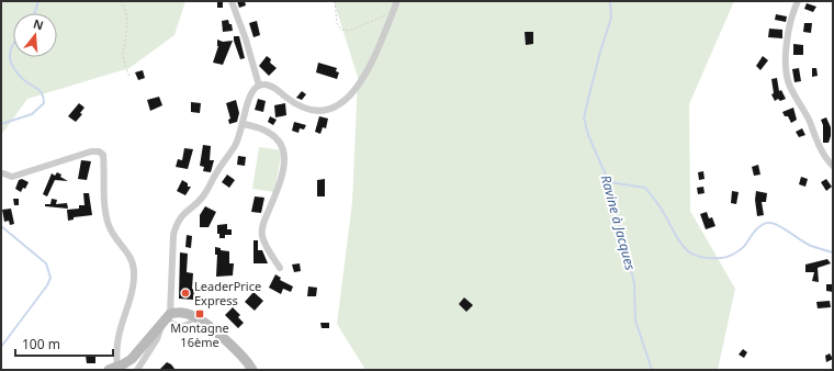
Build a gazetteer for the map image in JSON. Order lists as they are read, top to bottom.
{
  "water": ["Ravine à Jacques"],
  "places": {
    "other": ["LeaderPrice Express"],
    "transit": ["Montagne 16ème"]
  },
  "scale_bar": "100 m",
  "north": "top"
}
